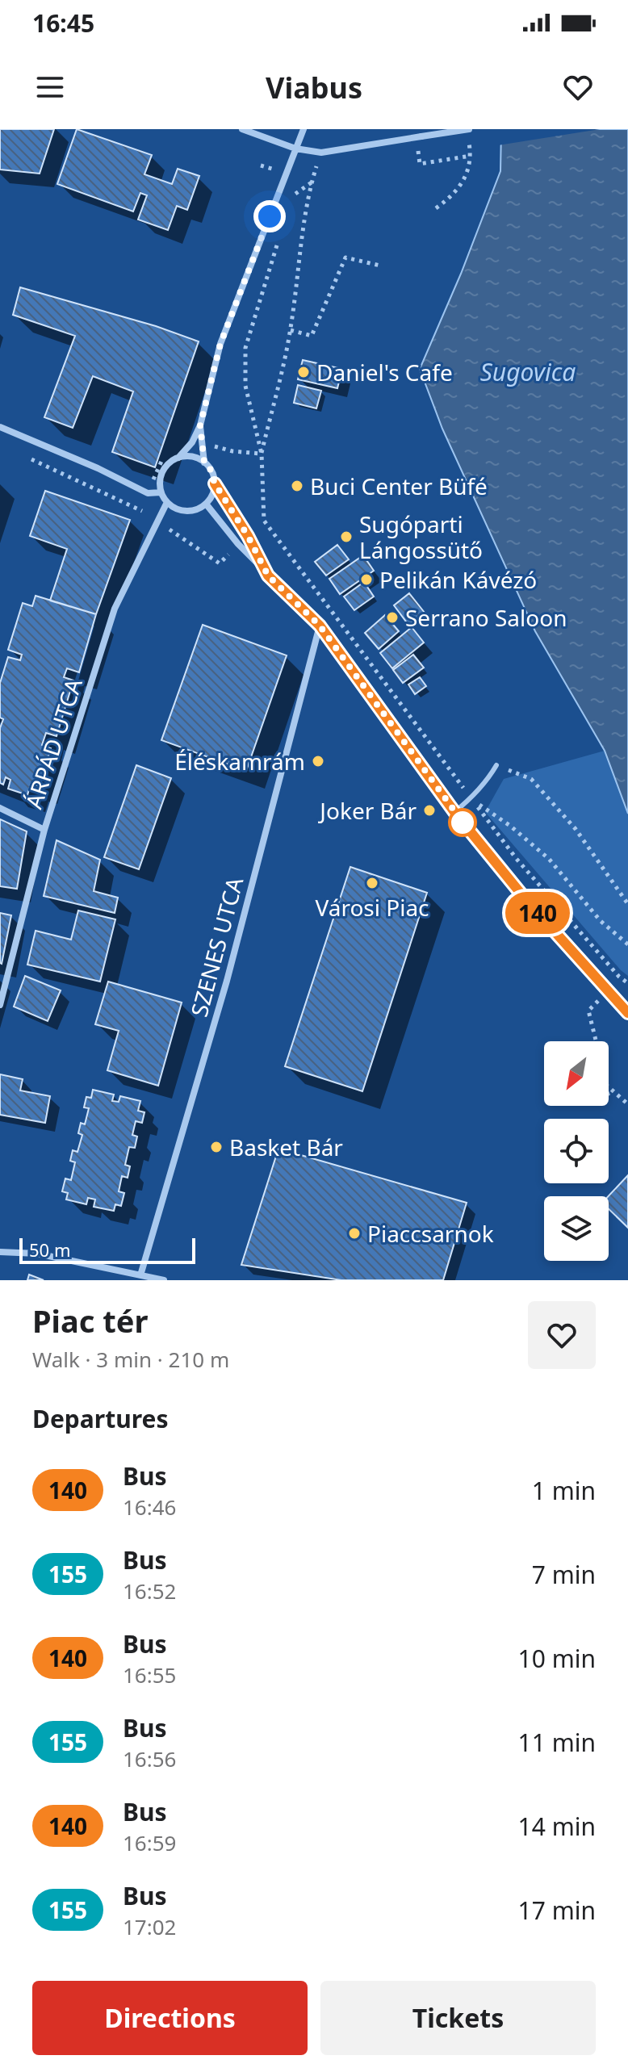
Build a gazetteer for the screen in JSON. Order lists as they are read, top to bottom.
{
  "streets": {
    "street": ["ÁRPÁD UTCA", "SZENES UTCA"]
  },
  "water": ["Sugovica"],
  "places": [
    "Daniel's Cafe",
    "Buci Center Büfé",
    "Sugóparti Lángossütő",
    "Pelikán Kávézó",
    "Serrano Saloon",
    "Éléskamrám",
    "Joker Bár",
    "Városi Piac",
    "Basket Bár",
    "Piaccsarnok"
  ],
  "lines": ["bus line 140"],
  "scale_bar": "50 m",
  "north": "bottom left",
  "page": {
    "status": "16:45",
    "header": "Viabus",
    "on_map": "140",
    "scale": "50 m",
    "heading": [
      ["Piac tér", "Walk · 3 min · 210 m"],
      "Departures"
    ],
    "list": [
      {
        "mark": "140",
        "name": "Bus",
        "note": "16:46",
        "value": "1 min"
      },
      {
        "mark": "155",
        "name": "Bus",
        "note": "16:52",
        "value": "7 min"
      },
      {
        "mark": "140",
        "name": "Bus",
        "note": "16:55",
        "value": "10 min"
      },
      {
        "mark": "155",
        "name": "Bus",
        "note": "16:56",
        "value": "11 min"
      },
      {
        "mark": "140",
        "name": "Bus",
        "note": "16:59",
        "value": "14 min"
      },
      {
        "mark": "155",
        "name": "Bus",
        "note": "17:02",
        "value": "17 min"
      }
    ],
    "buttons": ["Directions", "Tickets"]
  }
}
